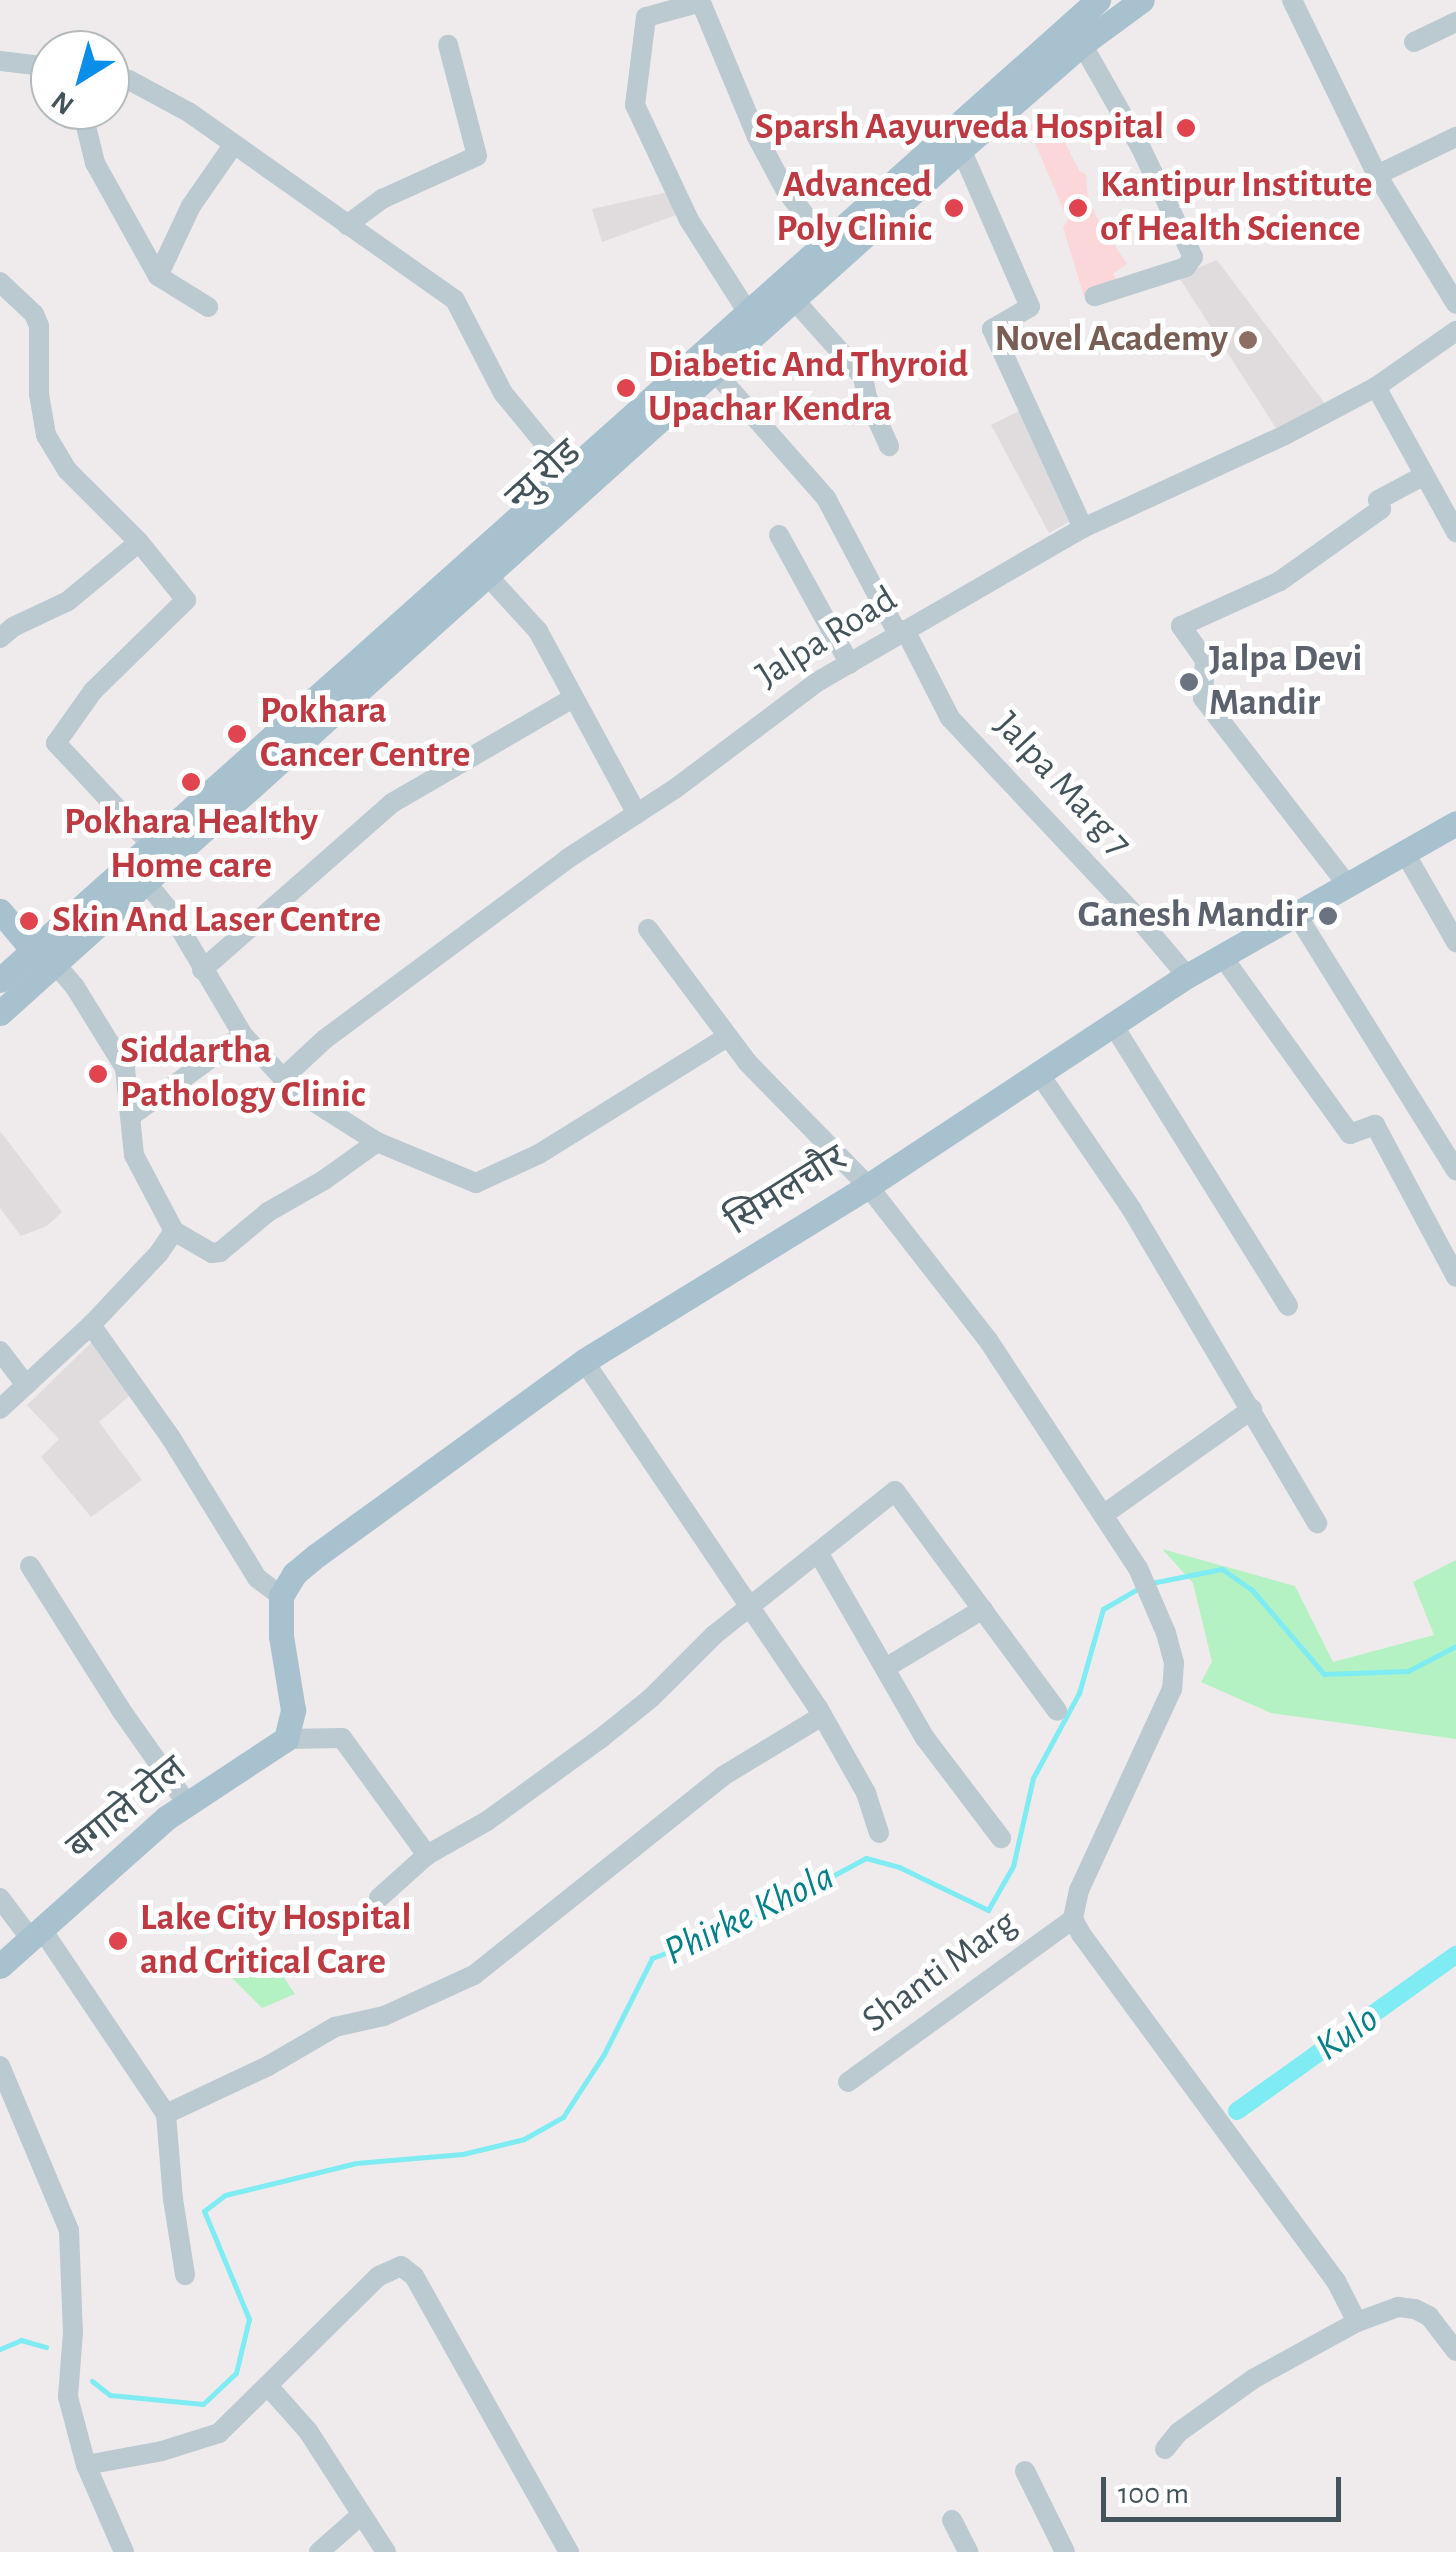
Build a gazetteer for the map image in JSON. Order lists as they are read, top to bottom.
{
  "streets": {
    "main road": ["न्यु रोड", "सिमलचौर", "बगाले टोल"],
    "street": ["Jalpa Road", "Jalpa Marg 7", "Shanti Marg"]
  },
  "crossings": [
    ["न्यु रोड", "Jalpa Marg 7"],
    ["Jalpa Road", "Jalpa Marg 7"],
    ["Jalpa Marg 7", "सिमलचौर"]
  ],
  "water": ["Phirke Khola", "Kulo"],
  "places": [
    "Sparsh Aayurveda Hospital",
    "Advanced Poly Clinic",
    "Kantipur Institute of Health Science",
    "Novel Academy",
    "Diabetic And Thyroid Upachar Kendra",
    "Jalpa Devi Mandir",
    "Pokhara Cancer Centre",
    "Pokhara Healthy Home care",
    "Ganesh Mandir",
    "Skin And Laser Centre",
    "Siddartha Pathology Clinic",
    "Lake City Hospital and Critical Care"
  ],
  "scale_bar": "100 m",
  "north": "bottom left"
}
